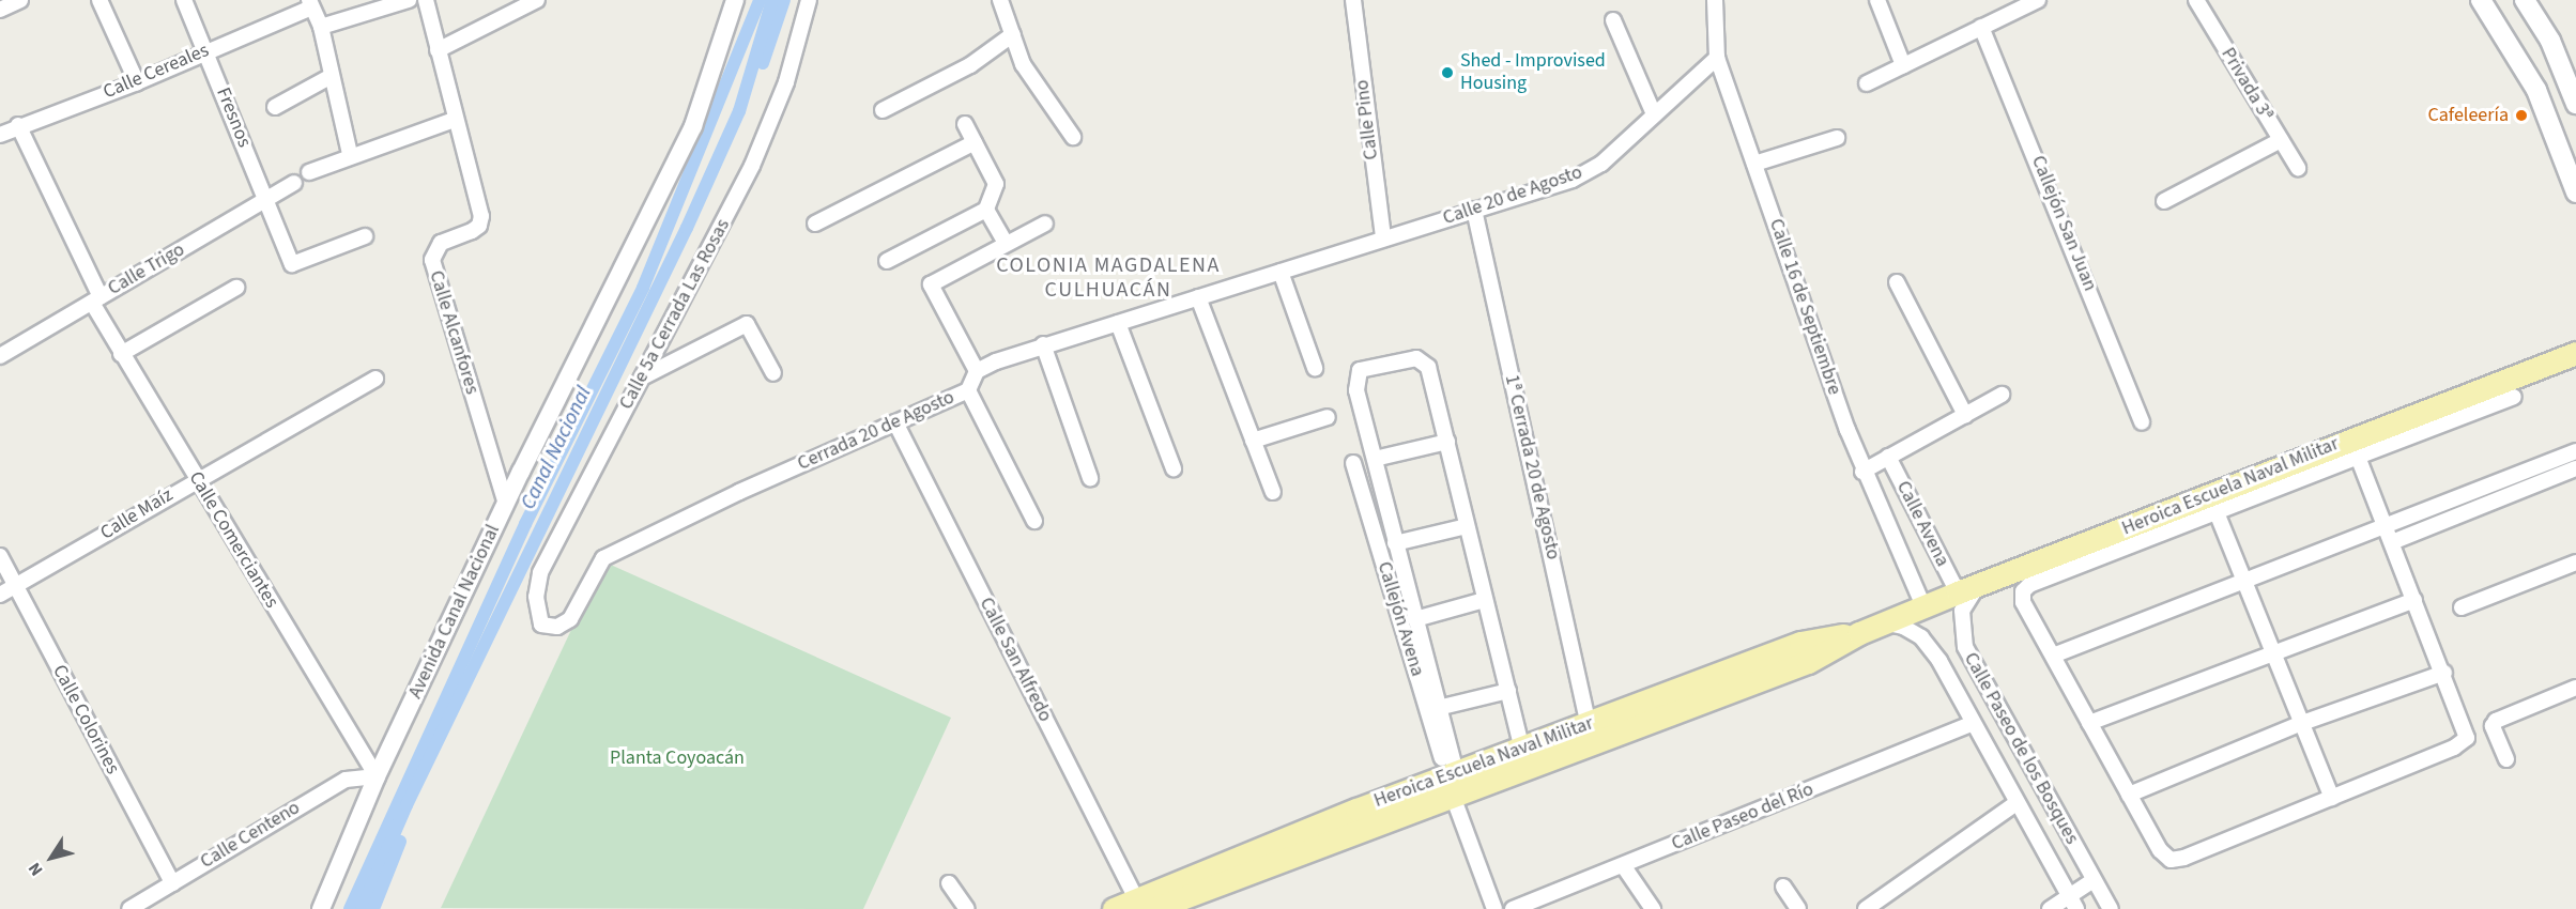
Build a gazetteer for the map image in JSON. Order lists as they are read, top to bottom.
{
  "streets": {
    "main road": ["Heroica Escuela Naval Militar"],
    "street": [
      "Calle Cereales",
      "Privada 3ª",
      "Fresnos",
      "Calle Pino",
      "Calle 20 de Agosto",
      "Callejón San Juan",
      "Calle Trigo",
      "Calle 16 de Septiembre",
      "Calle 5a Cerrada Las Rosas",
      "Calle Alcanfores",
      "Cerrada 20 de Agosto",
      "1ª Cerrada 20 de Agosto",
      "Calle Maíz",
      "Calle Avena",
      "Calle Comerciantes",
      "Avenida Canal Nacional",
      "Callejón Avena",
      "Calle San Alfredo",
      "Calle Colorines",
      "Calle Paseo de los Bosques",
      "Calle Paseo del Río",
      "Calle Centeno"
    ]
  },
  "crossings": [
    ["Calle Cereales", "Fresnos"],
    ["Calle Cereales", "Calle Comerciantes"],
    ["Fresnos", "Calle Trigo"],
    ["Calle Pino", "Calle 20 de Agosto"],
    ["Calle 20 de Agosto", "Calle 16 de Septiembre"],
    ["Calle 20 de Agosto", "1ª Cerrada 20 de Agosto"],
    ["Calle Trigo", "Calle Comerciantes"],
    ["Calle 16 de Septiembre", "Heroica Escuela Naval Militar"],
    ["Calle 5a Cerrada Las Rosas", "Cerrada 20 de Agosto"],
    ["Calle Alcanfores", "Avenida Canal Nacional"],
    ["Cerrada 20 de Agosto", "Calle San Alfredo"],
    ["1ª Cerrada 20 de Agosto", "Heroica Escuela Naval Militar"],
    ["Heroica Escuela Naval Militar", "Calle Avena"],
    ["Heroica Escuela Naval Militar", "Callejón Avena"],
    ["Heroica Escuela Naval Militar", "Calle San Alfredo"],
    ["Heroica Escuela Naval Militar", "Calle Paseo de los Bosques"],
    ["Calle Maíz", "Calle Comerciantes"],
    ["Calle Maíz", "Calle Colorines"],
    ["Calle Comerciantes", "Avenida Canal Nacional"],
    ["Calle Comerciantes", "Calle Centeno"],
    ["Avenida Canal Nacional", "Calle Centeno"],
    ["Calle Colorines", "Calle Centeno"],
    ["Calle Paseo de los Bosques", "Calle Paseo del Río"]
  ],
  "districts": ["COLONIA MAGDALENA CULHUACÁN"],
  "water": ["Canal Nacional"],
  "parks": ["Planta Coyoacán"],
  "places": ["Shed - Improvised Housing", "Cafeleería"],
  "north": "bottom left"
}
